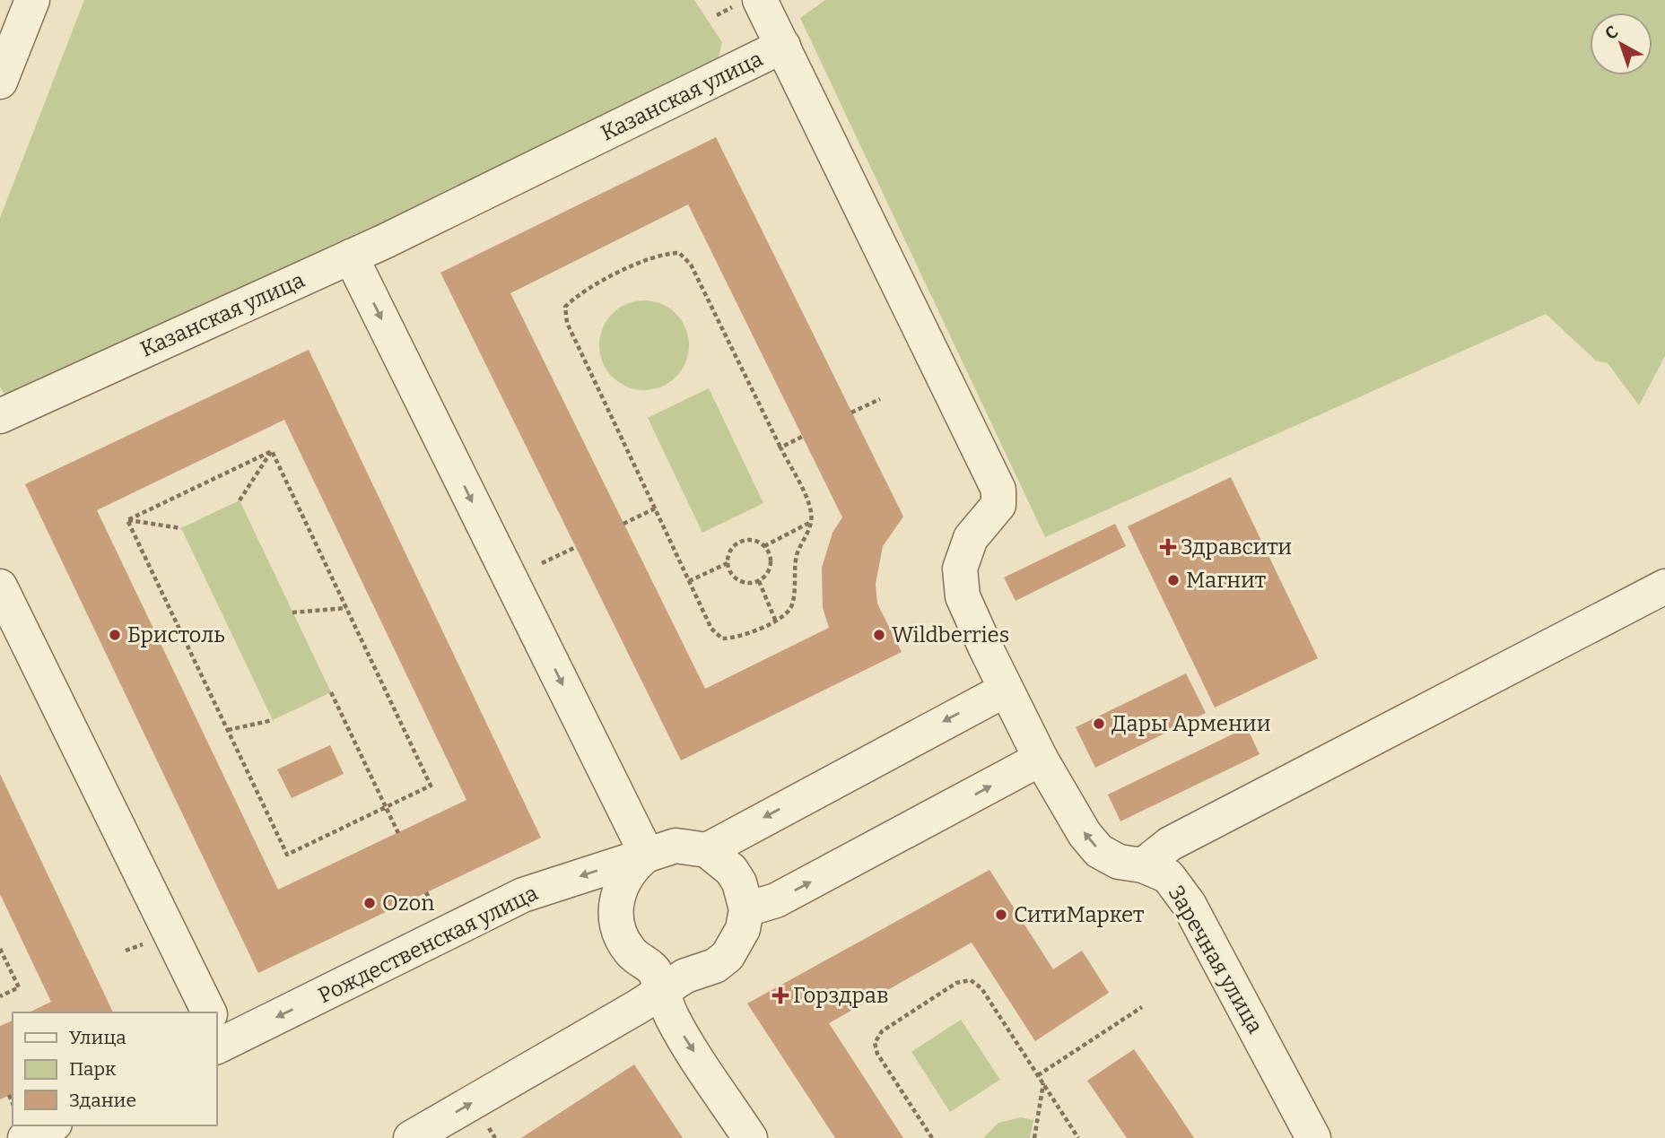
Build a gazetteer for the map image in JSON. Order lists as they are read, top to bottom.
{
  "streets": {
    "street": ["Казанская улица", "Рождественская улица", "Заречная улица"]
  },
  "crossings": [
    ["Казанская улица", "Заречная улица"]
  ],
  "places": {
    "health": ["Здравсити", "Горздрав"],
    "other": [
      "Магнит",
      "Бристоль",
      "Wildberries",
      "Дары Армении",
      "Ozon",
      "СитиМаркет"
    ]
  },
  "legend": ["Улица", "Парк", "Здание"],
  "north": "top left"
}
